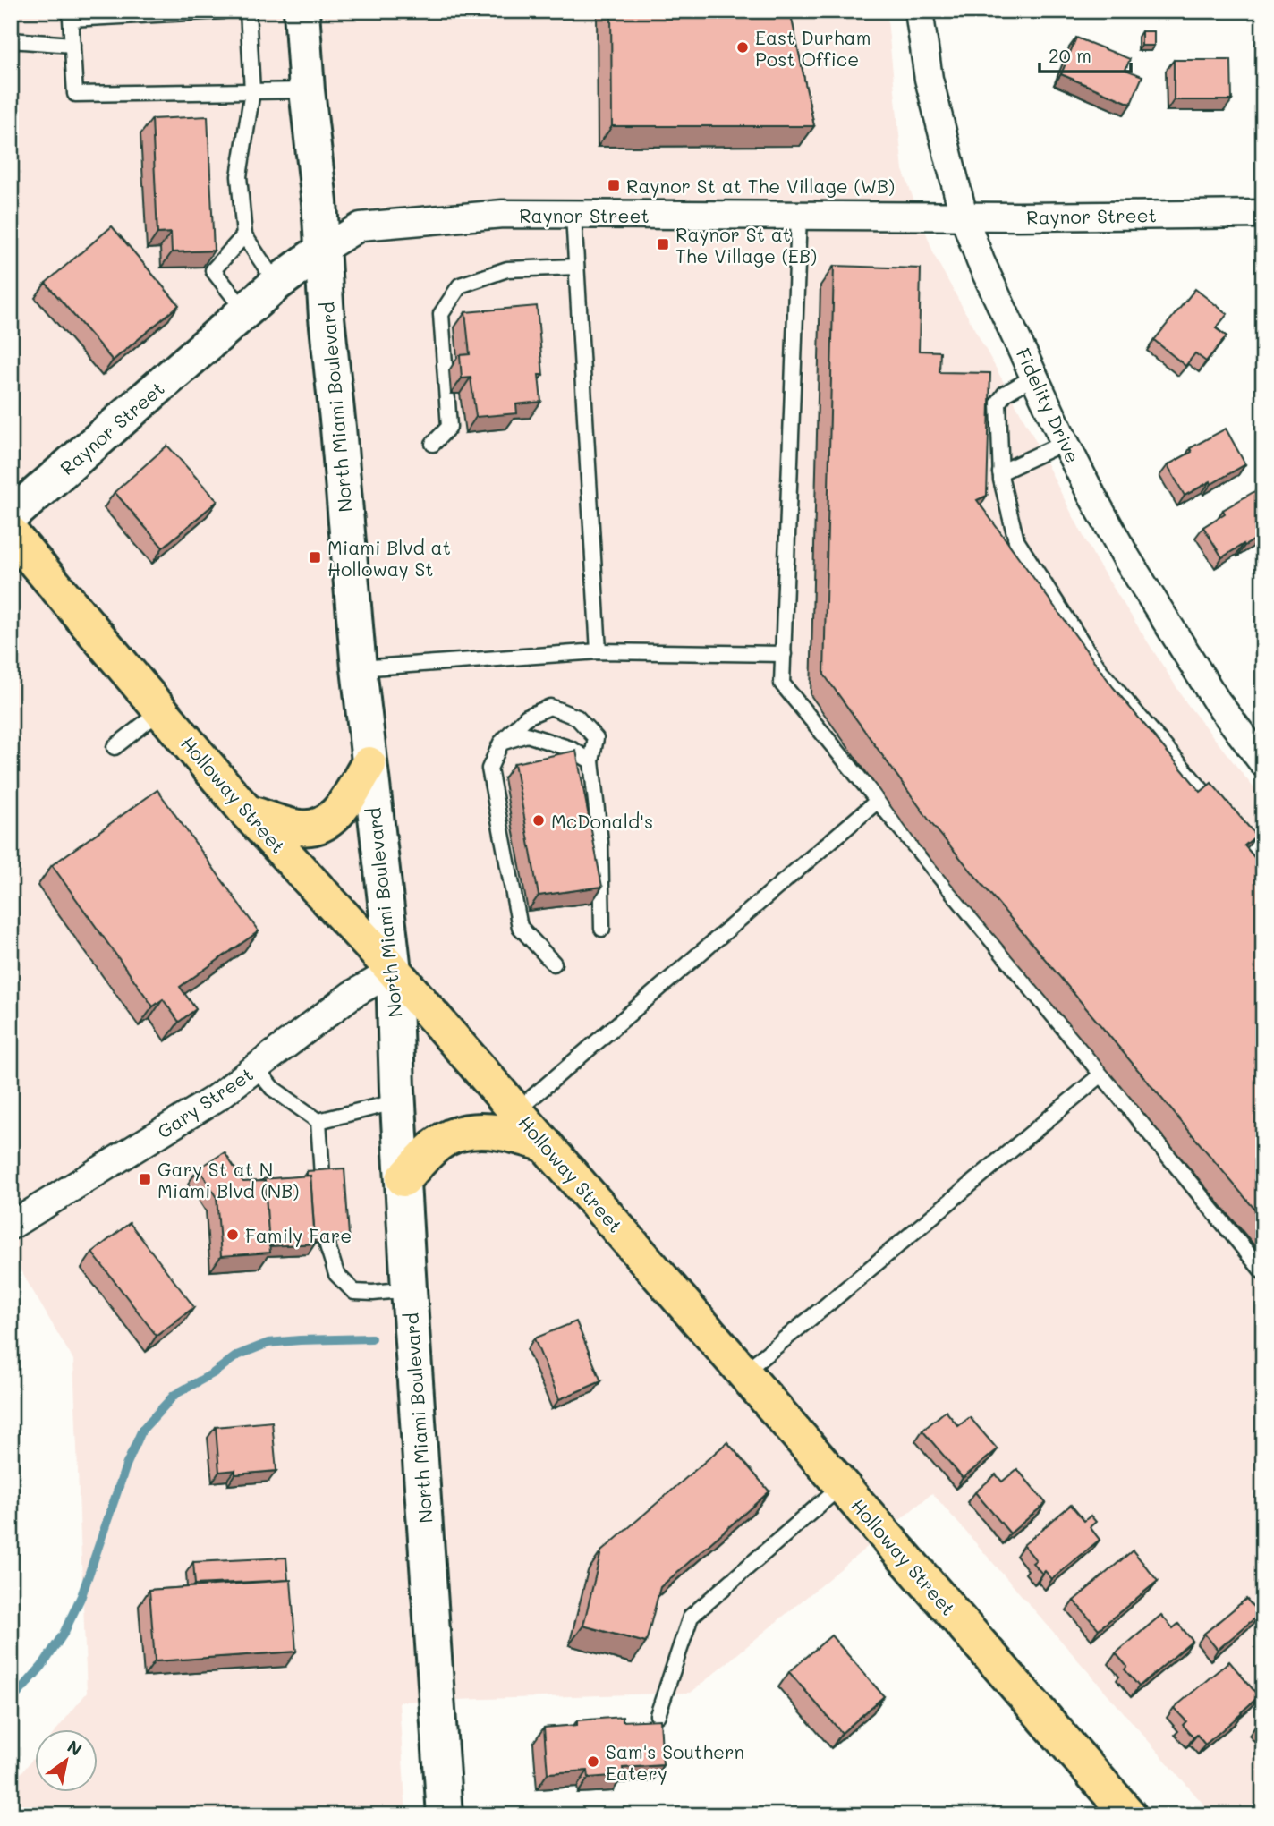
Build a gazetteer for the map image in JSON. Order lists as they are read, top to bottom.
{
  "streets": {
    "main road": ["Holloway Street"],
    "street": [
      "Raynor Street",
      "Fidelity Drive",
      "North Miami Boulevard",
      "Gary Street"
    ]
  },
  "crossings": [
    ["Raynor Street", "Fidelity Drive"],
    ["Raynor Street", "North Miami Boulevard"],
    ["North Miami Boulevard", "Holloway Street"],
    ["North Miami Boulevard", "Gary Street"],
    ["Holloway Street", "Gary Street"]
  ],
  "places": {
    "other": [
      "East Durham Post Office",
      "McDonald's",
      "Family Fare",
      "Sam's Southern Eatery"
    ],
    "transit": [
      "Raynor St at The Village (WB)",
      "Raynor St at The Village (EB)",
      "Miami Blvd at Holloway St",
      "Gary St at N Miami Blvd (NB)"
    ]
  },
  "scale_bar": "20 m",
  "north": "top right"
}
